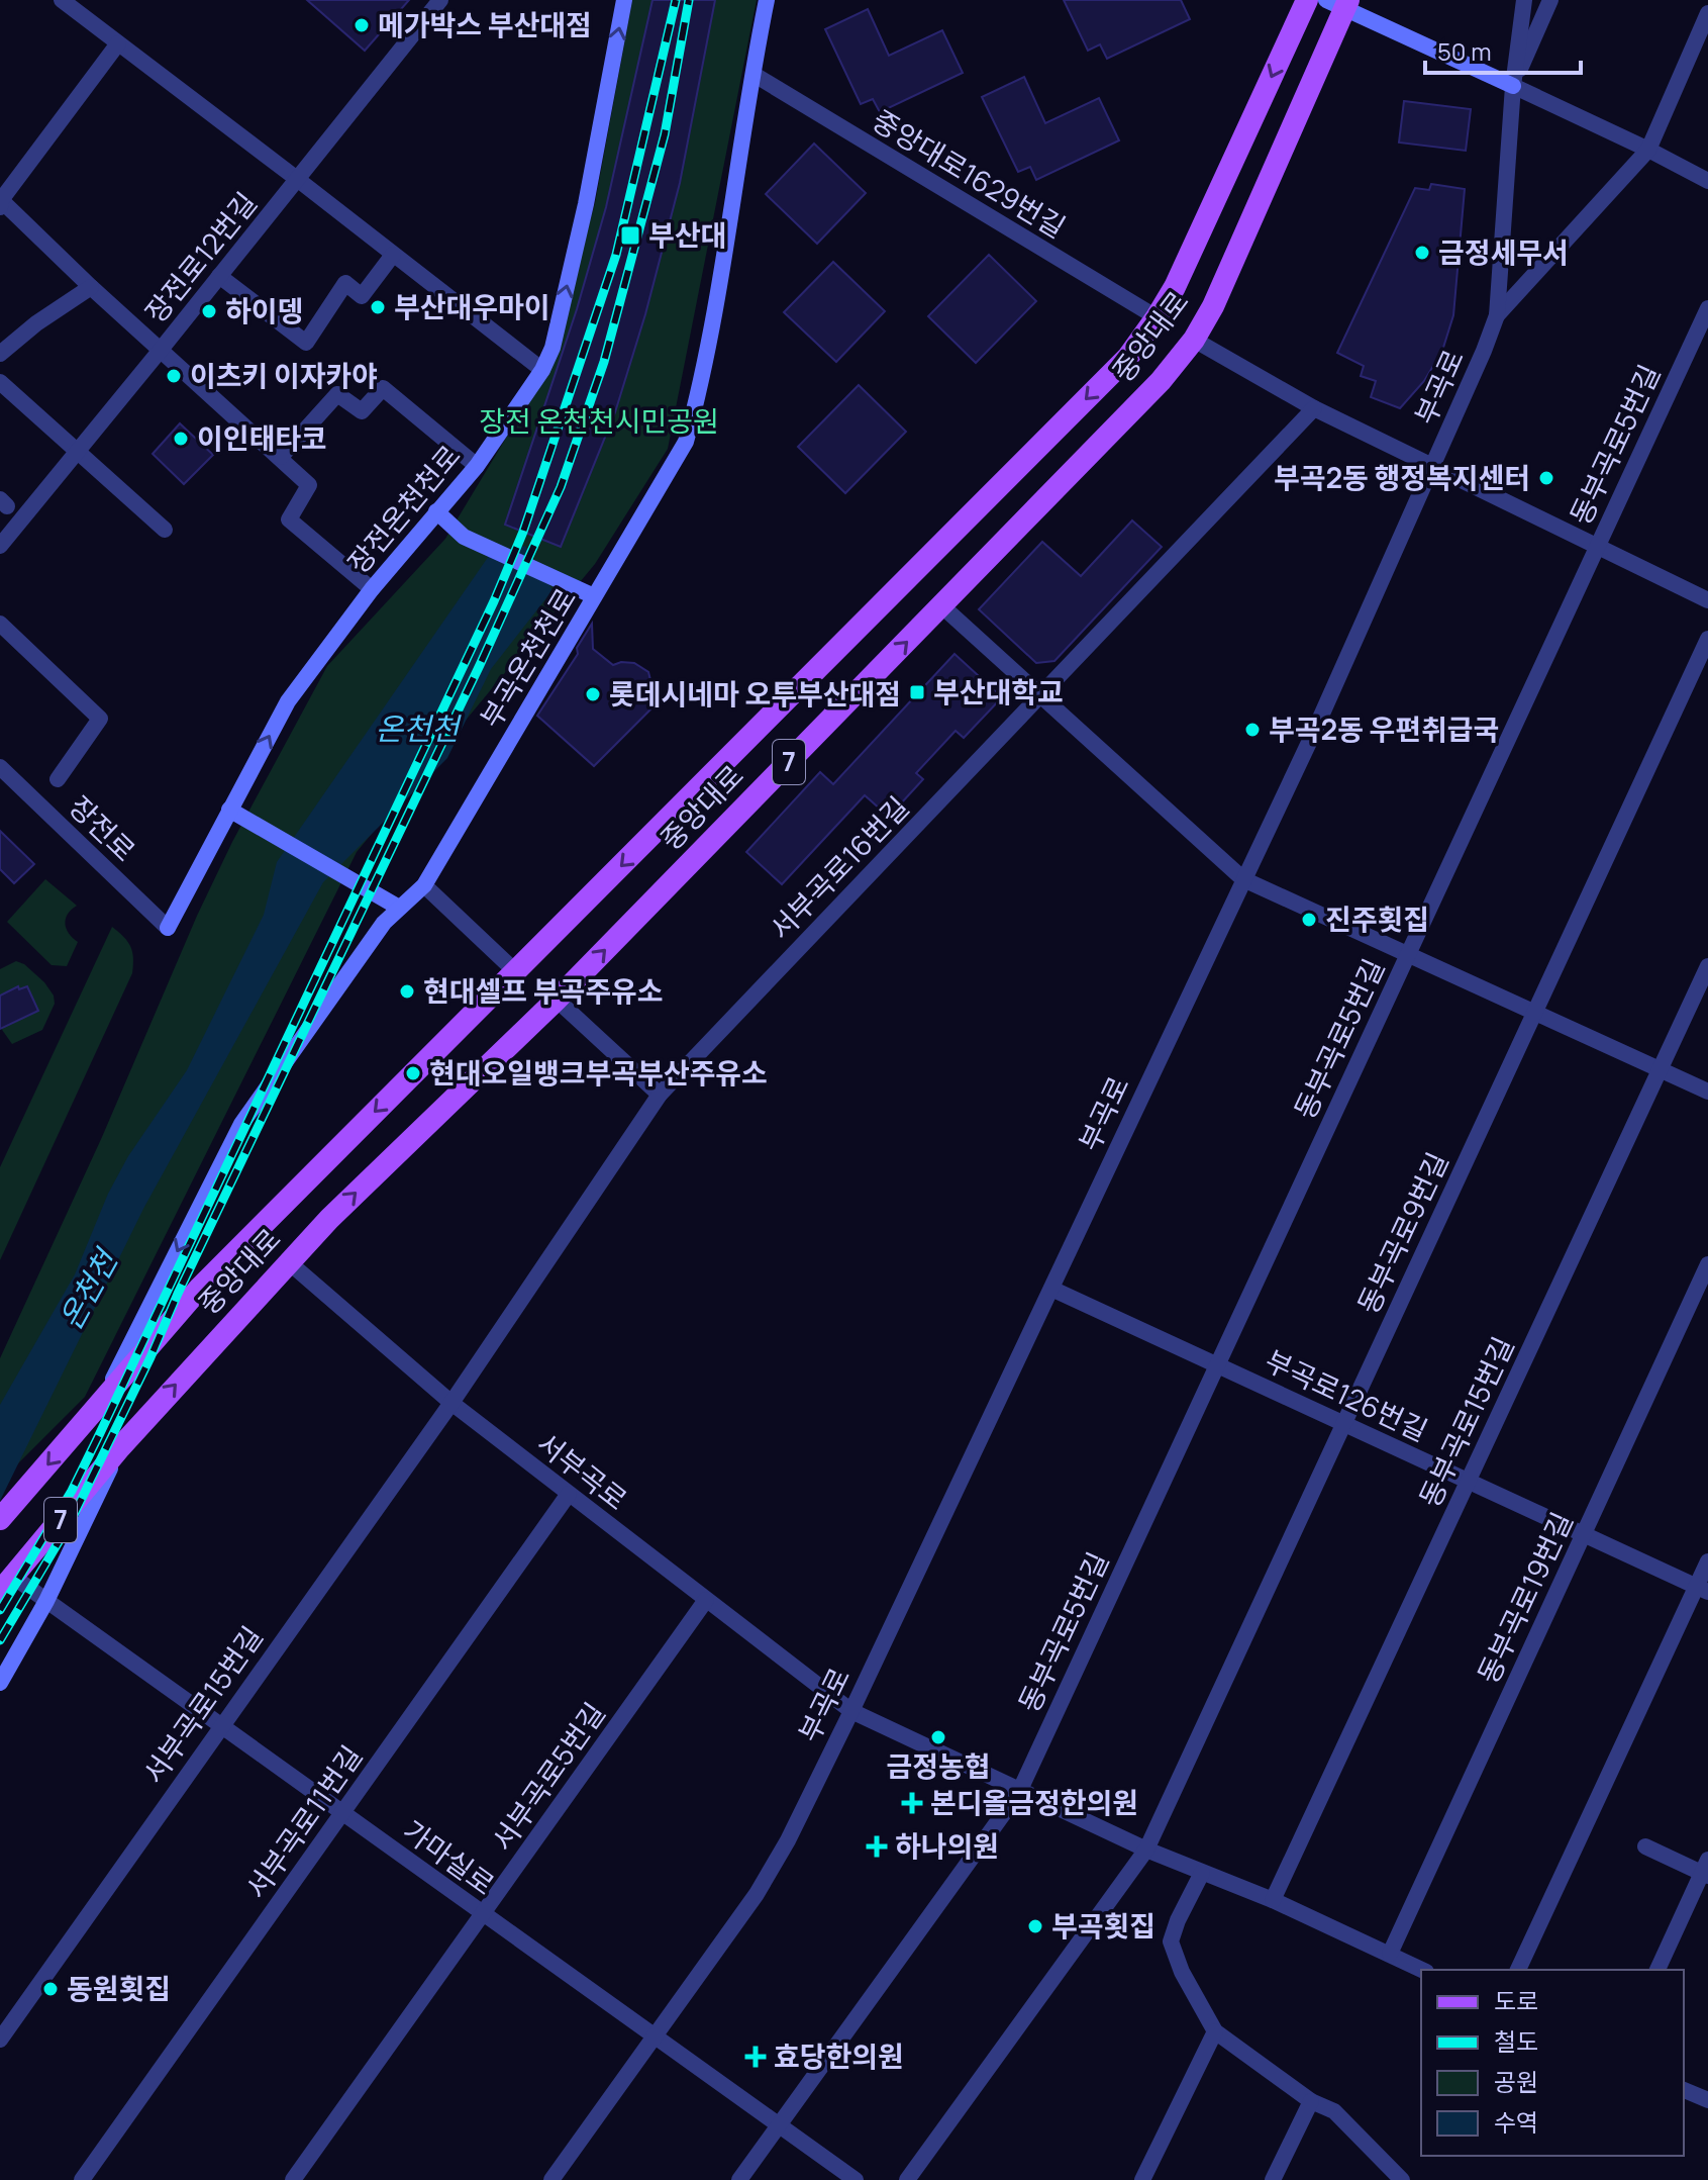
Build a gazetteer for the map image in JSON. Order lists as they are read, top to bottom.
{
  "streets": {
    "main road": [
      "중앙대로",
      "장전온천천로",
      "부곡온천천로",
      "7"
    ],
    "street": [
      "중앙대로1629번길",
      "장전로12번길",
      "부곡로",
      "동부곡로5번길",
      "장전로",
      "서부곡로16번길",
      "동부곡로9번길",
      "부곡로126번길",
      "동부곡로15번길",
      "서부곡로",
      "동부곡로19번길",
      "서부곡로15번길",
      "서부곡로5번길",
      "서부곡로11번길",
      "가마실로"
    ]
  },
  "crossings": [
    ["중앙대로1629번길", "중앙대로"],
    ["중앙대로1629번길", "부곡온천천로"],
    ["중앙대로", "부곡온천천로"],
    ["중앙대로", "서부곡로"],
    ["중앙대로", "가마실로"],
    ["부곡로", "부곡로126번길"],
    ["부곡로", "서부곡로"],
    ["부곡로", "가마실로"],
    ["동부곡로5번길", "부곡로126번길"],
    ["동부곡로5번길", "서부곡로"],
    ["동부곡로5번길", "가마실로"],
    ["장전온천천로", "장전로"],
    ["서부곡로16번길", "서부곡로"],
    ["서부곡로16번길", "서부곡로15번길"],
    ["동부곡로9번길", "부곡로126번길"],
    ["동부곡로9번길", "서부곡로"],
    ["부곡로126번길", "동부곡로15번길"],
    ["부곡로126번길", "동부곡로19번길"],
    ["동부곡로15번길", "서부곡로"],
    ["서부곡로", "동부곡로19번길"],
    ["서부곡로", "서부곡로15번길"],
    ["서부곡로", "서부곡로5번길"],
    ["서부곡로", "서부곡로11번길"],
    ["서부곡로15번길", "가마실로"],
    ["서부곡로5번길", "가마실로"],
    ["서부곡로11번길", "가마실로"]
  ],
  "one_way": ["장전온천천로", "부곡온천천로"],
  "water": ["온천천"],
  "parks": ["장전 온천천시민공원"],
  "places": {
    "other": [
      "메가박스 부산대점",
      "금정세무서",
      "부산대우마이",
      "하이뎅",
      "이츠키 이자카야",
      "이인태타코",
      "부곡2동 행정복지센터",
      "롯데시네마 오투부산대점",
      "부곡2동 우편취급국",
      "진주횟집",
      "현대셀프 부곡주유소",
      "현대오일뱅크부곡부산주유소",
      "금정농협",
      "부곡횟집",
      "동원횟집"
    ],
    "transit": ["부산대", "부산대학교"],
    "health": ["본디올금정한의원", "하나의원", "효당한의원"]
  },
  "legend": [
    "도로",
    "철도",
    "공원",
    "수역"
  ],
  "scale_bar": "50 m"
}
